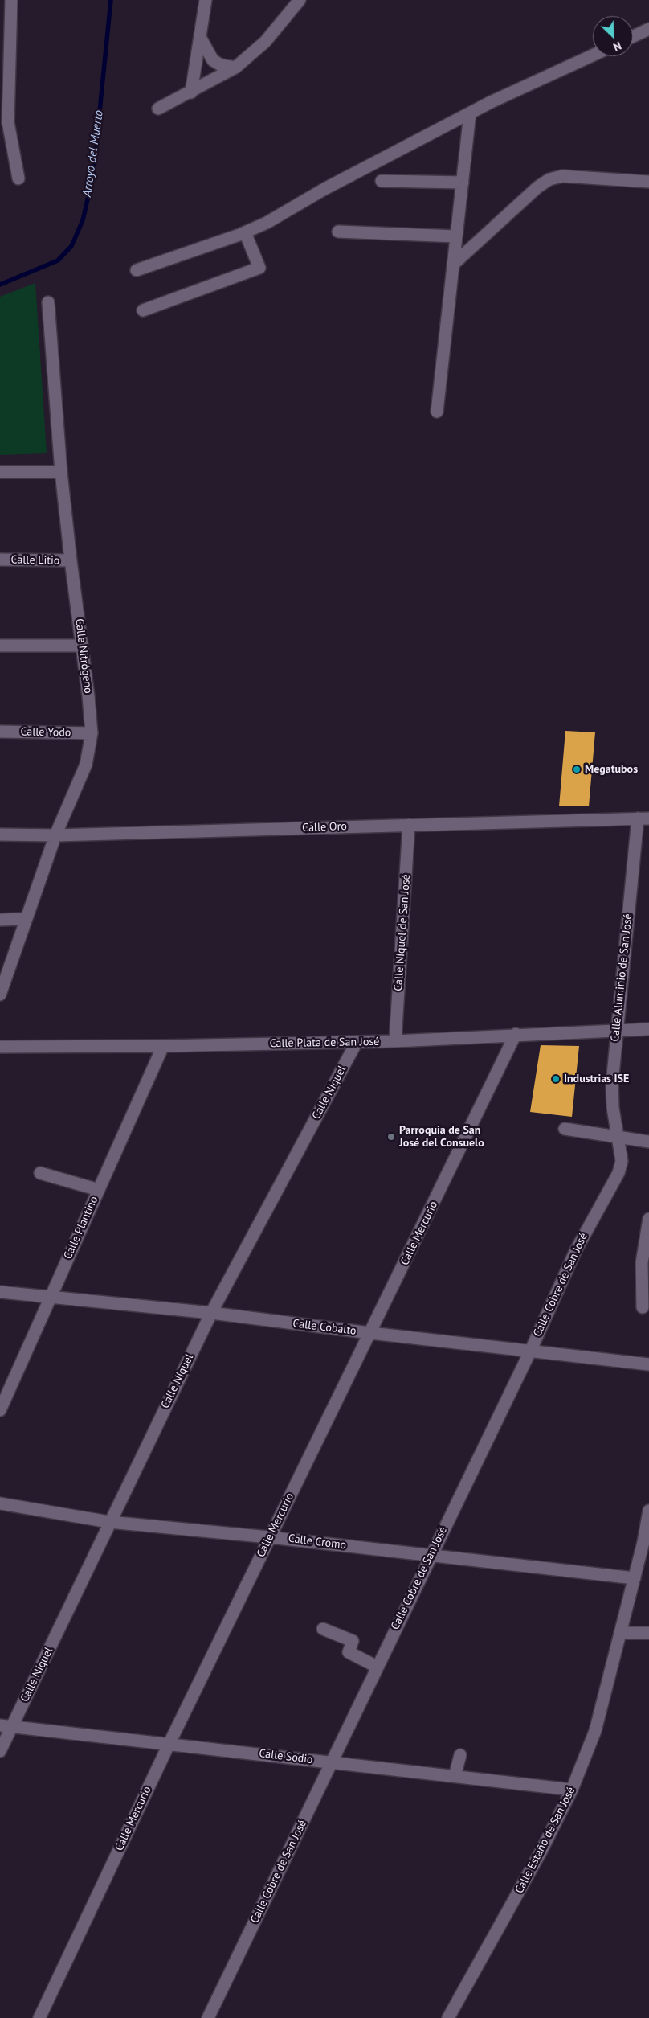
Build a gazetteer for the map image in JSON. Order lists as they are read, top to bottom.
{
  "streets": {
    "street": [
      "Calle Litio",
      "Calle Nitrógeno",
      "Calle Yodo",
      "Calle Oro",
      "Calle Níquel de San José",
      "Calle Aluminio de San José",
      "Calle Plata de San José",
      "Calle Níquel",
      "Calle Plantino",
      "Calle Mercurio",
      "Calle Cobre de San José",
      "Calle Cobalto",
      "Calle Cromo",
      "Calle Sodio",
      "Calle Estaño de San José"
    ]
  },
  "crossings": [
    ["Calle Litio", "Calle Nitrógeno"],
    ["Calle Nitrógeno", "Calle Yodo"],
    ["Calle Nitrógeno", "Calle Oro"],
    ["Calle Oro", "Calle Níquel de San José"],
    ["Calle Oro", "Calle Aluminio de San José"],
    ["Calle Níquel de San José", "Calle Plata de San José"],
    ["Calle Aluminio de San José", "Calle Plata de San José"],
    ["Calle Aluminio de San José", "Calle Cobre de San José"],
    ["Calle Plata de San José", "Calle Níquel"],
    ["Calle Plata de San José", "Calle Plantino"],
    ["Calle Plata de San José", "Calle Mercurio"],
    ["Calle Níquel", "Calle Cobalto"],
    ["Calle Níquel", "Calle Cromo"],
    ["Calle Níquel", "Calle Sodio"],
    ["Calle Plantino", "Calle Cobalto"],
    ["Calle Mercurio", "Calle Cobalto"],
    ["Calle Mercurio", "Calle Cromo"],
    ["Calle Mercurio", "Calle Sodio"],
    ["Calle Cobre de San José", "Calle Cobalto"],
    ["Calle Cobre de San José", "Calle Cromo"],
    ["Calle Cobre de San José", "Calle Sodio"],
    ["Calle Cromo", "Calle Estaño de San José"],
    ["Calle Sodio", "Calle Estaño de San José"]
  ],
  "water": ["Arroyo del Muerto"],
  "places": ["Megatubos", "Industrias ISE", "Parroquia de San José del Consuelo"],
  "north": "bottom right"
}
